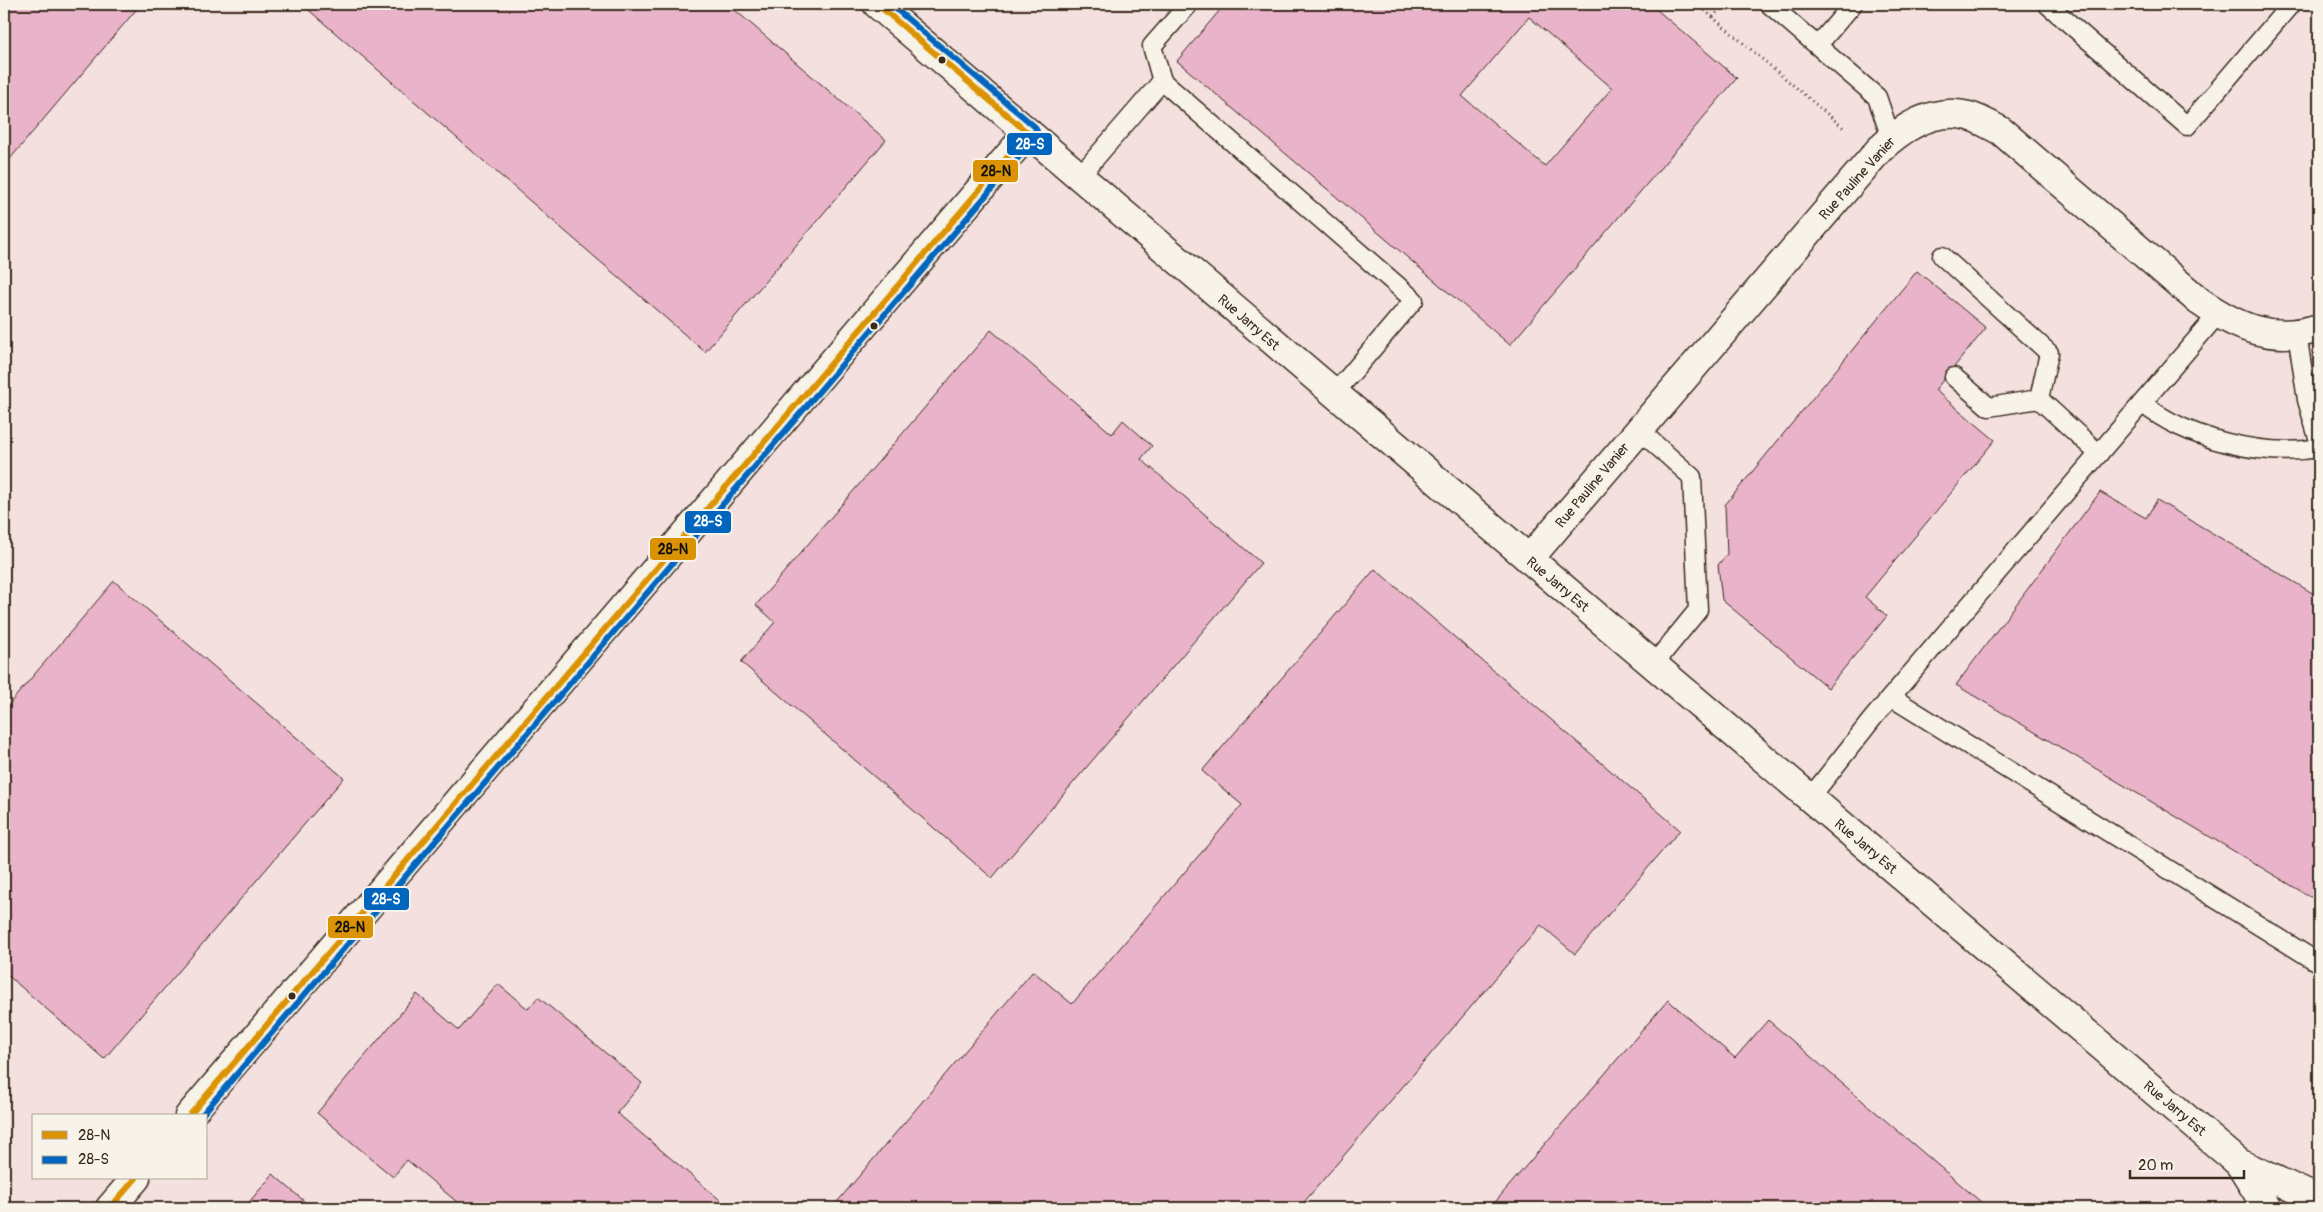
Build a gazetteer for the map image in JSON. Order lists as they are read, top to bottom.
{
  "streets": {
    "street": ["Rue Pauline Vanier", "Rue Jarry Est"]
  },
  "crossings": [
    ["Rue Pauline Vanier", "Rue Jarry Est"]
  ],
  "lines": ["transit line 28-N", "transit line 28-S"],
  "legend": ["28-N", "28-S"],
  "scale_bar": "20 m"
}
